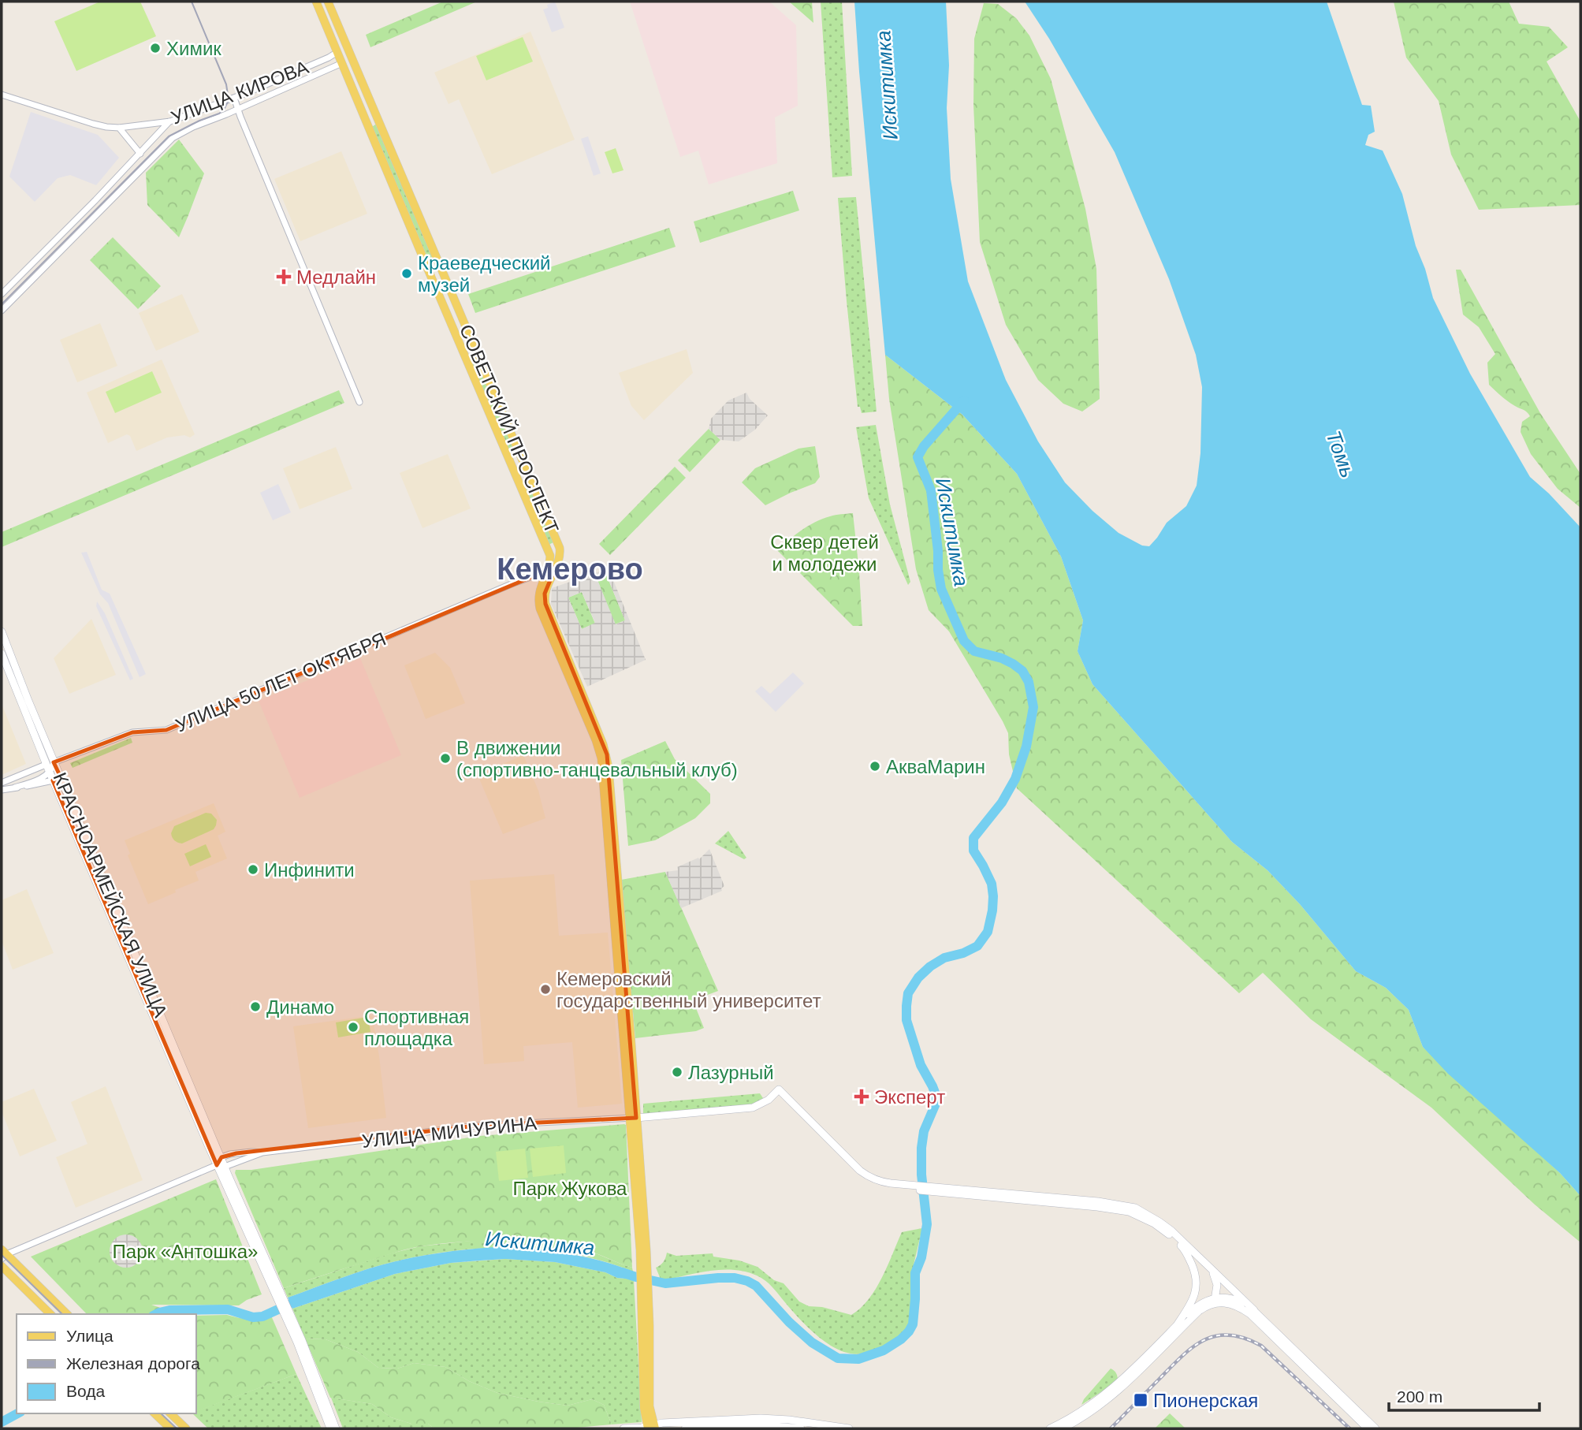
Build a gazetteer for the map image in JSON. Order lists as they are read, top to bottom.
{
  "streets": {
    "main road": ["УЛИЦА КИРОВА", "СОВЕТСКИЙ ПРОСПЕКТ", "КРАСНОАРМЕЙСКАЯ УЛИЦА"],
    "street": ["УЛИЦА 50 ЛЕТ ОКТЯБРЯ", "УЛИЦА МИЧУРИНА"]
  },
  "crossings": [
    ["УЛИЦА КИРОВА", "СОВЕТСКИЙ ПРОСПЕКТ"],
    ["СОВЕТСКИЙ ПРОСПЕКТ", "УЛИЦА 50 ЛЕТ ОКТЯБРЯ"],
    ["СОВЕТСКИЙ ПРОСПЕКТ", "УЛИЦА МИЧУРИНА"],
    ["УЛИЦА 50 ЛЕТ ОКТЯБРЯ", "КРАСНОАРМЕЙСКАЯ УЛИЦА"],
    ["КРАСНОАРМЕЙСКАЯ УЛИЦА", "УЛИЦА МИЧУРИНА"]
  ],
  "districts": ["Кемерово"],
  "water": ["Искитимка", "Томь"],
  "parks": ["Сквер детей и молодежи", "Парк Жукова", "Парк «Антошка»"],
  "places": {
    "other": [
      "Химик",
      "Краеведческий музей",
      "В движении (спортивно-танцевальный клуб)",
      "АкваМарин",
      "Инфинити",
      "Кемеровский государственный университет",
      "Динамо",
      "Спортивная площадка",
      "Лазурный"
    ],
    "health": ["Медлайн", "Эксперт"],
    "transit": ["Пионерская"]
  },
  "legend": ["Улица", "Железная дорога", "Вода"],
  "scale_bar": "200 m"
}
